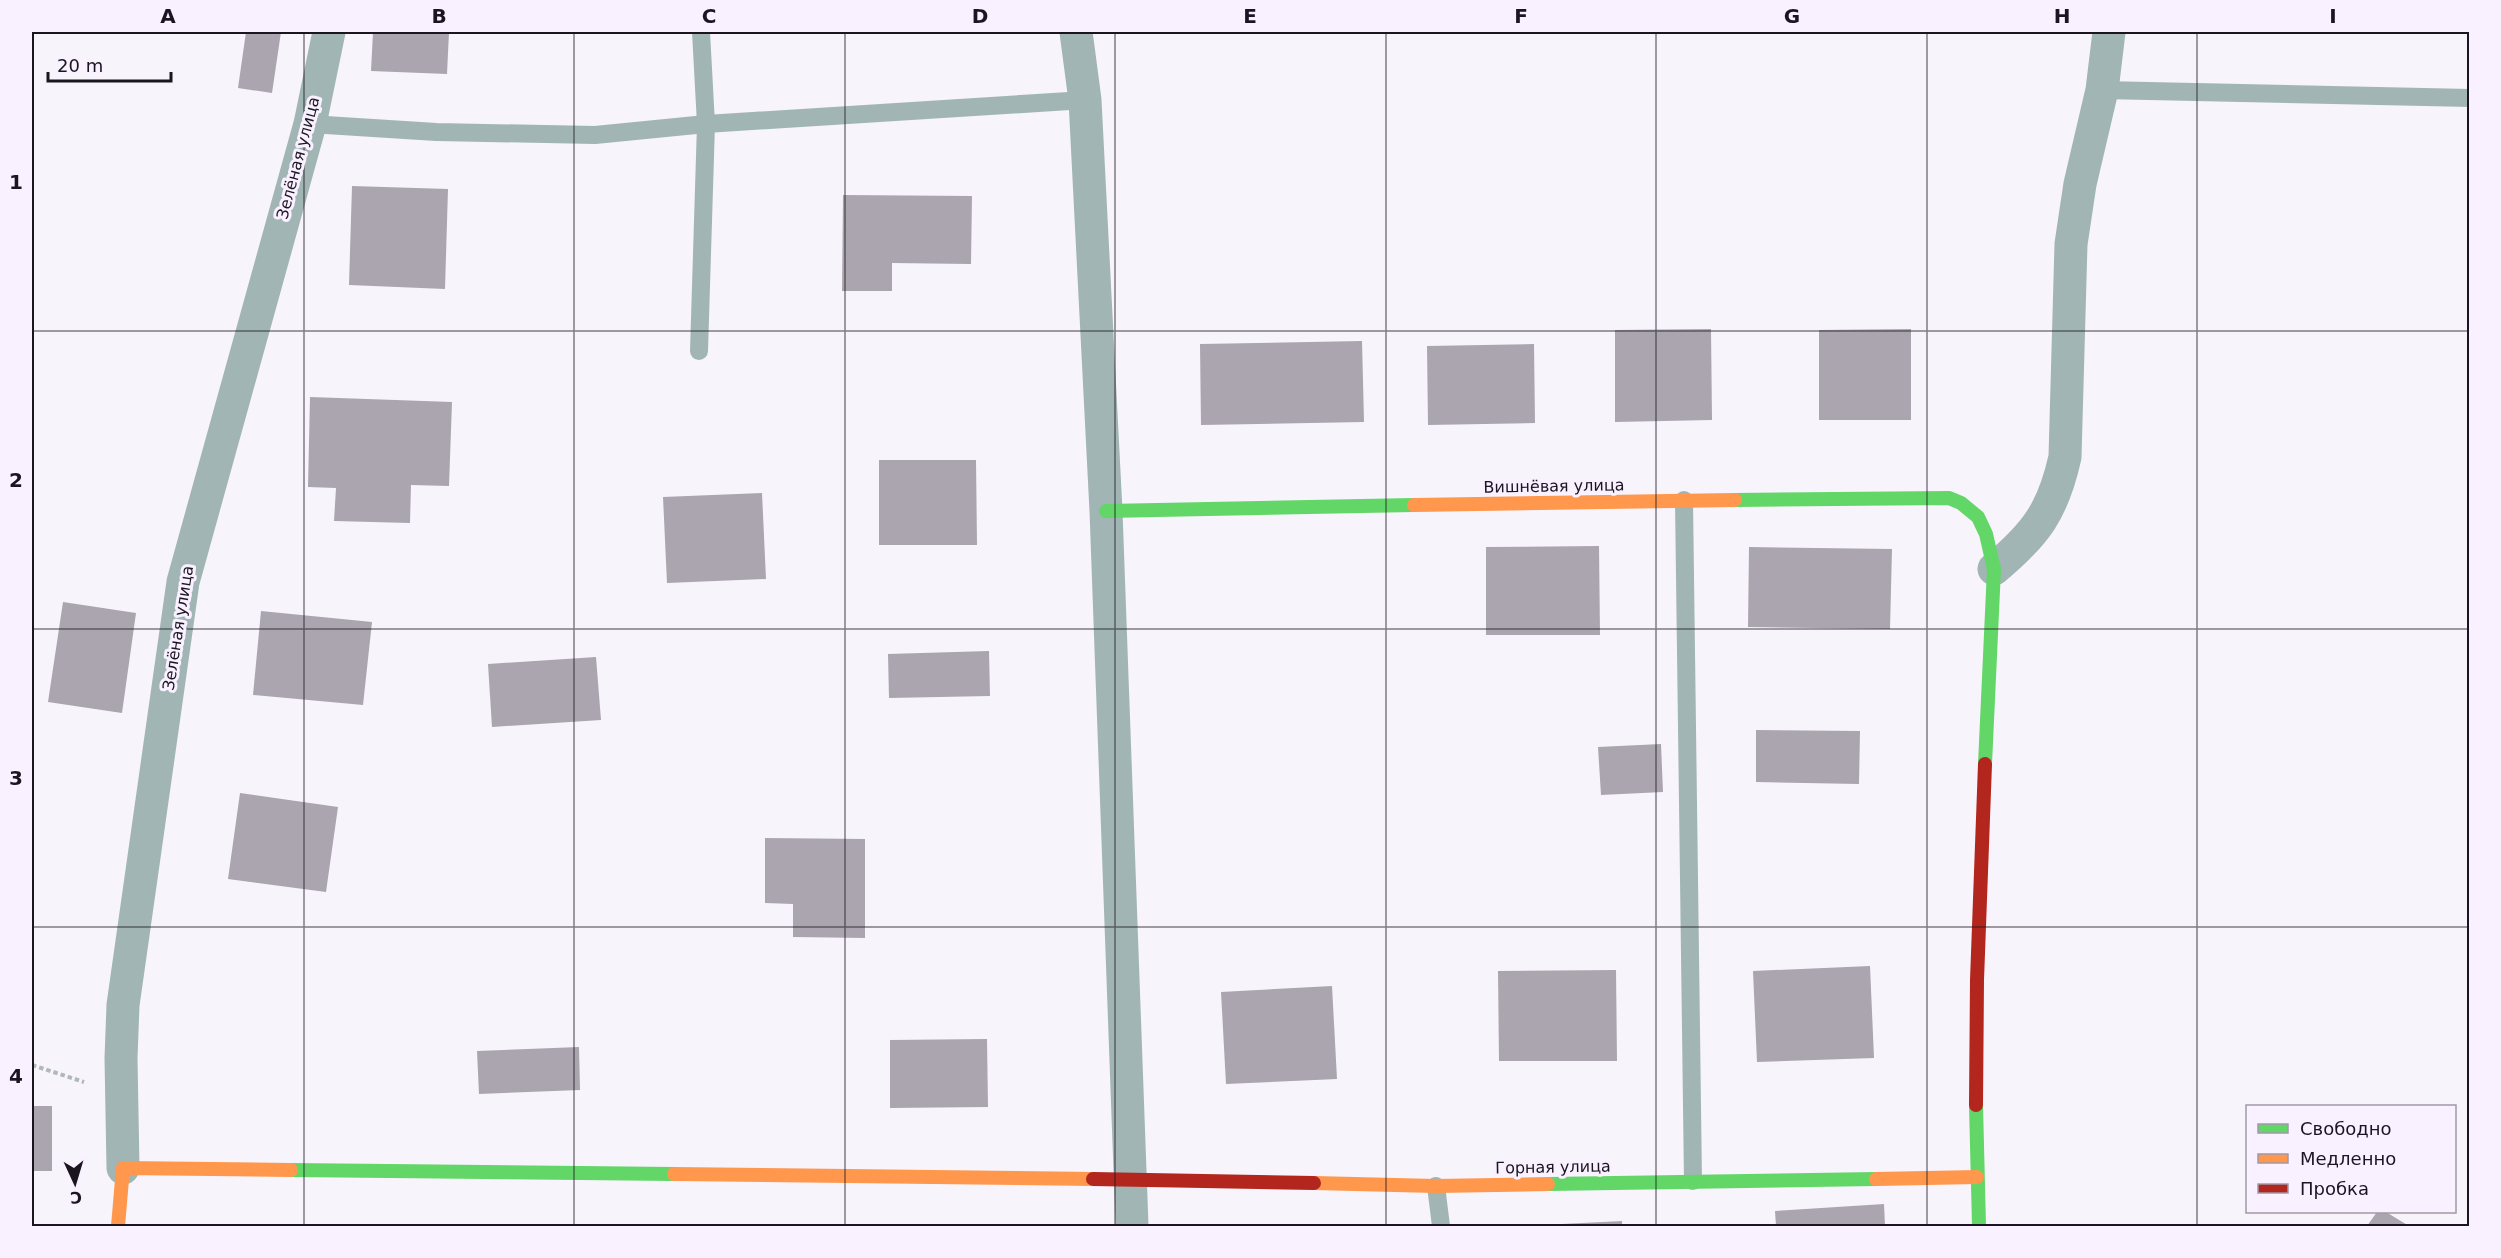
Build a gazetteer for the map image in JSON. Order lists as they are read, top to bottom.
{
  "streets": {
    "street": ["Зелёная улица", "Вишнёвая улица", "Горная улица"]
  },
  "crossings": [
    ["Зелёная улица", "Горная улица"]
  ],
  "legend": ["Свободно", "Медленно", "Пробка"],
  "scale_bar": "20 m",
  "north": "bottom",
  "grid": {
    "columns": [
      "A",
      "B",
      "C",
      "D",
      "E",
      "F",
      "G",
      "H",
      "I"
    ],
    "rows": [
      "1",
      "2",
      "3",
      "4"
    ]
  }
}
